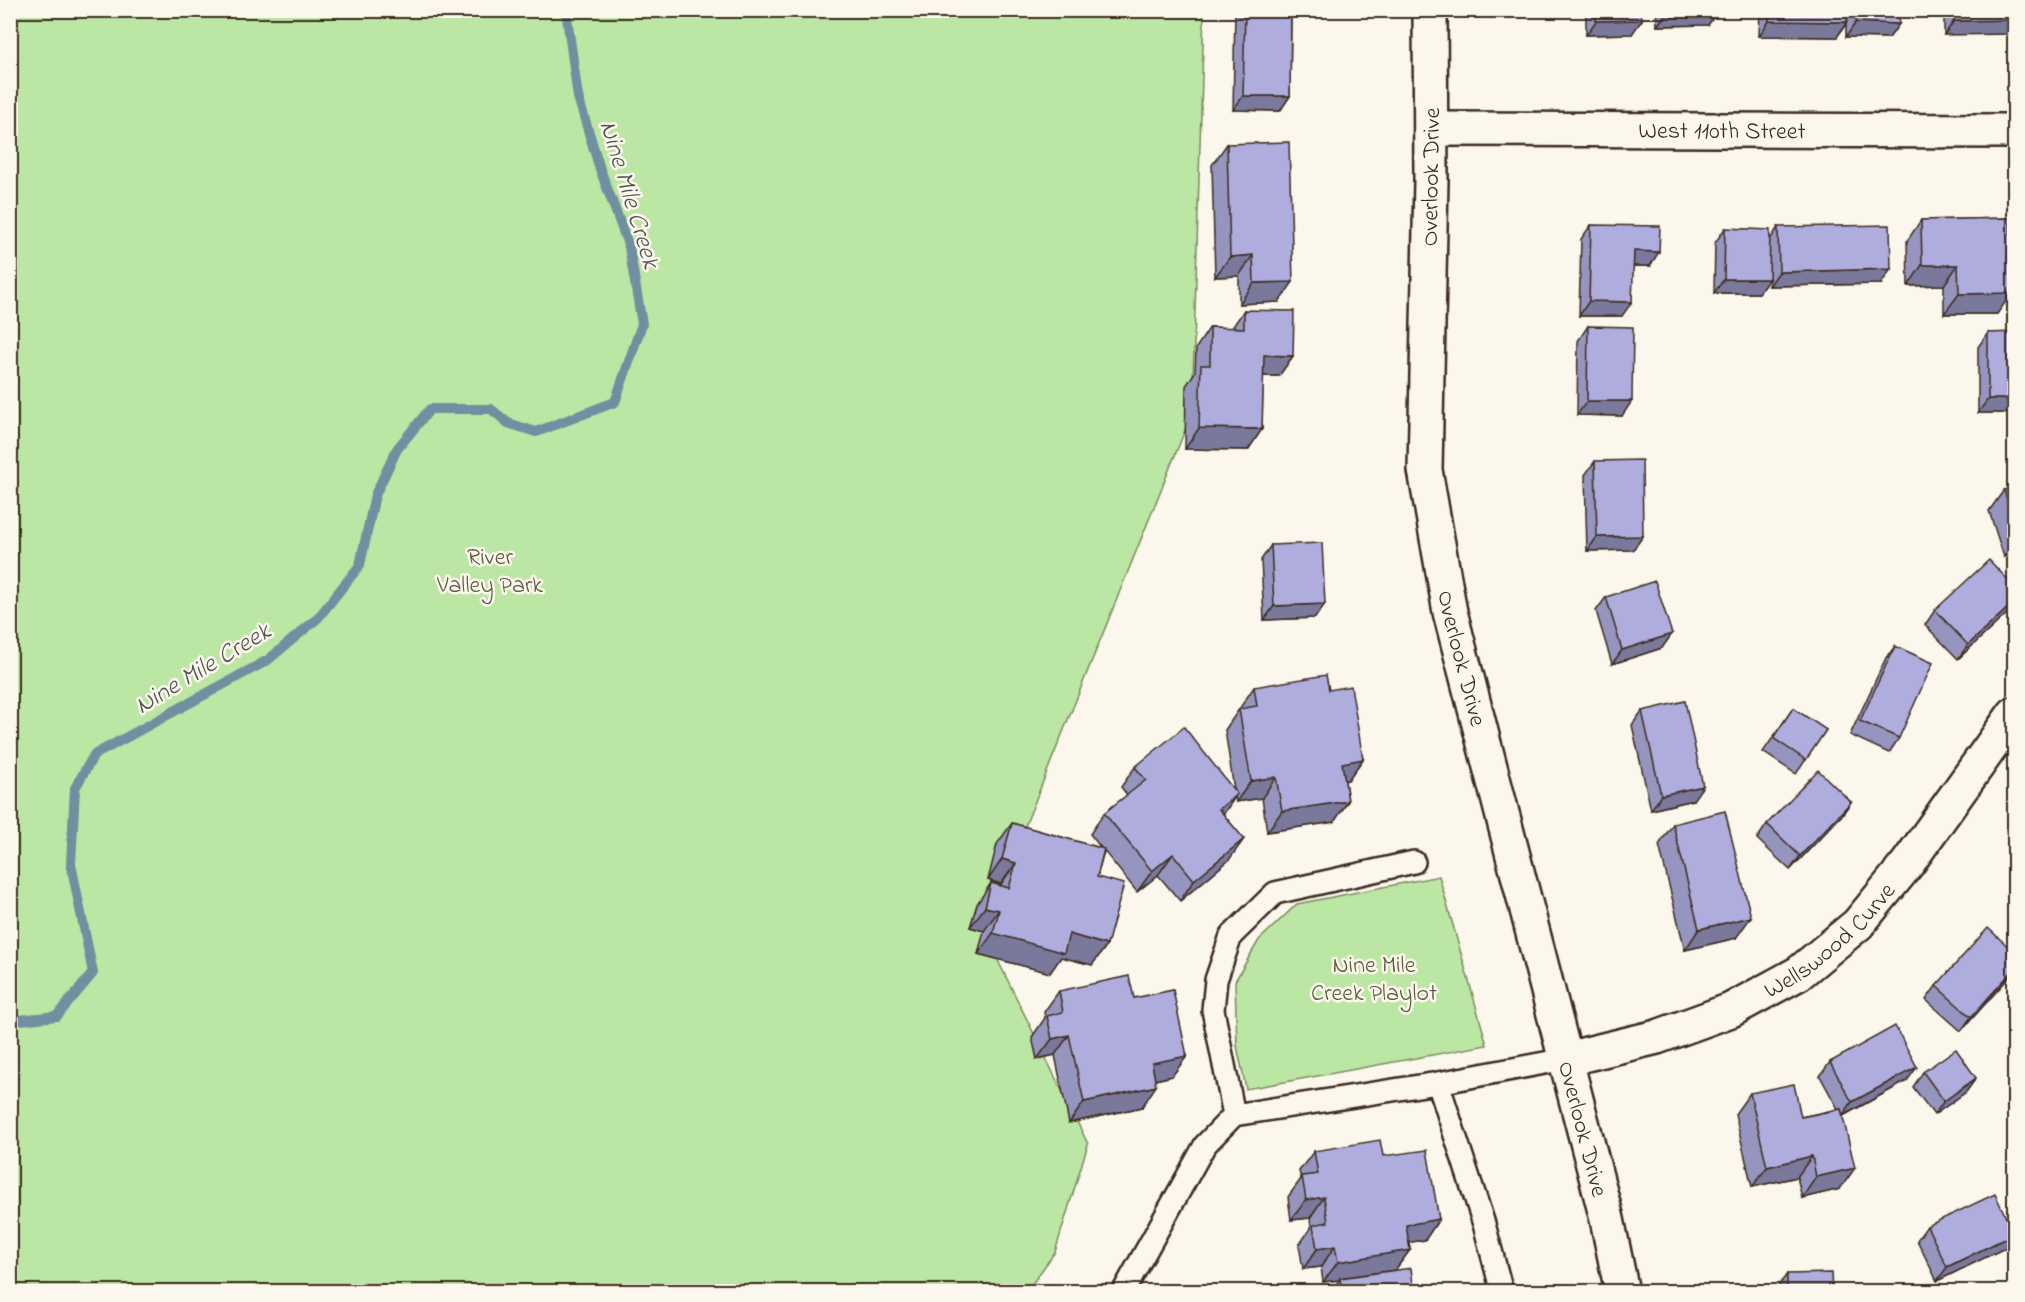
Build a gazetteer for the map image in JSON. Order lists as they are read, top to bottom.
{
  "streets": {
    "street": ["West 110th Street", "Overlook Drive", "Wellswood Curve"]
  },
  "crossings": [
    ["West 110th Street", "Overlook Drive"],
    ["Overlook Drive", "Wellswood Curve"]
  ],
  "water": ["Nine Mile Creek"],
  "parks": ["River Valley Park", "Nine Mile Creek Playlot"]
}
